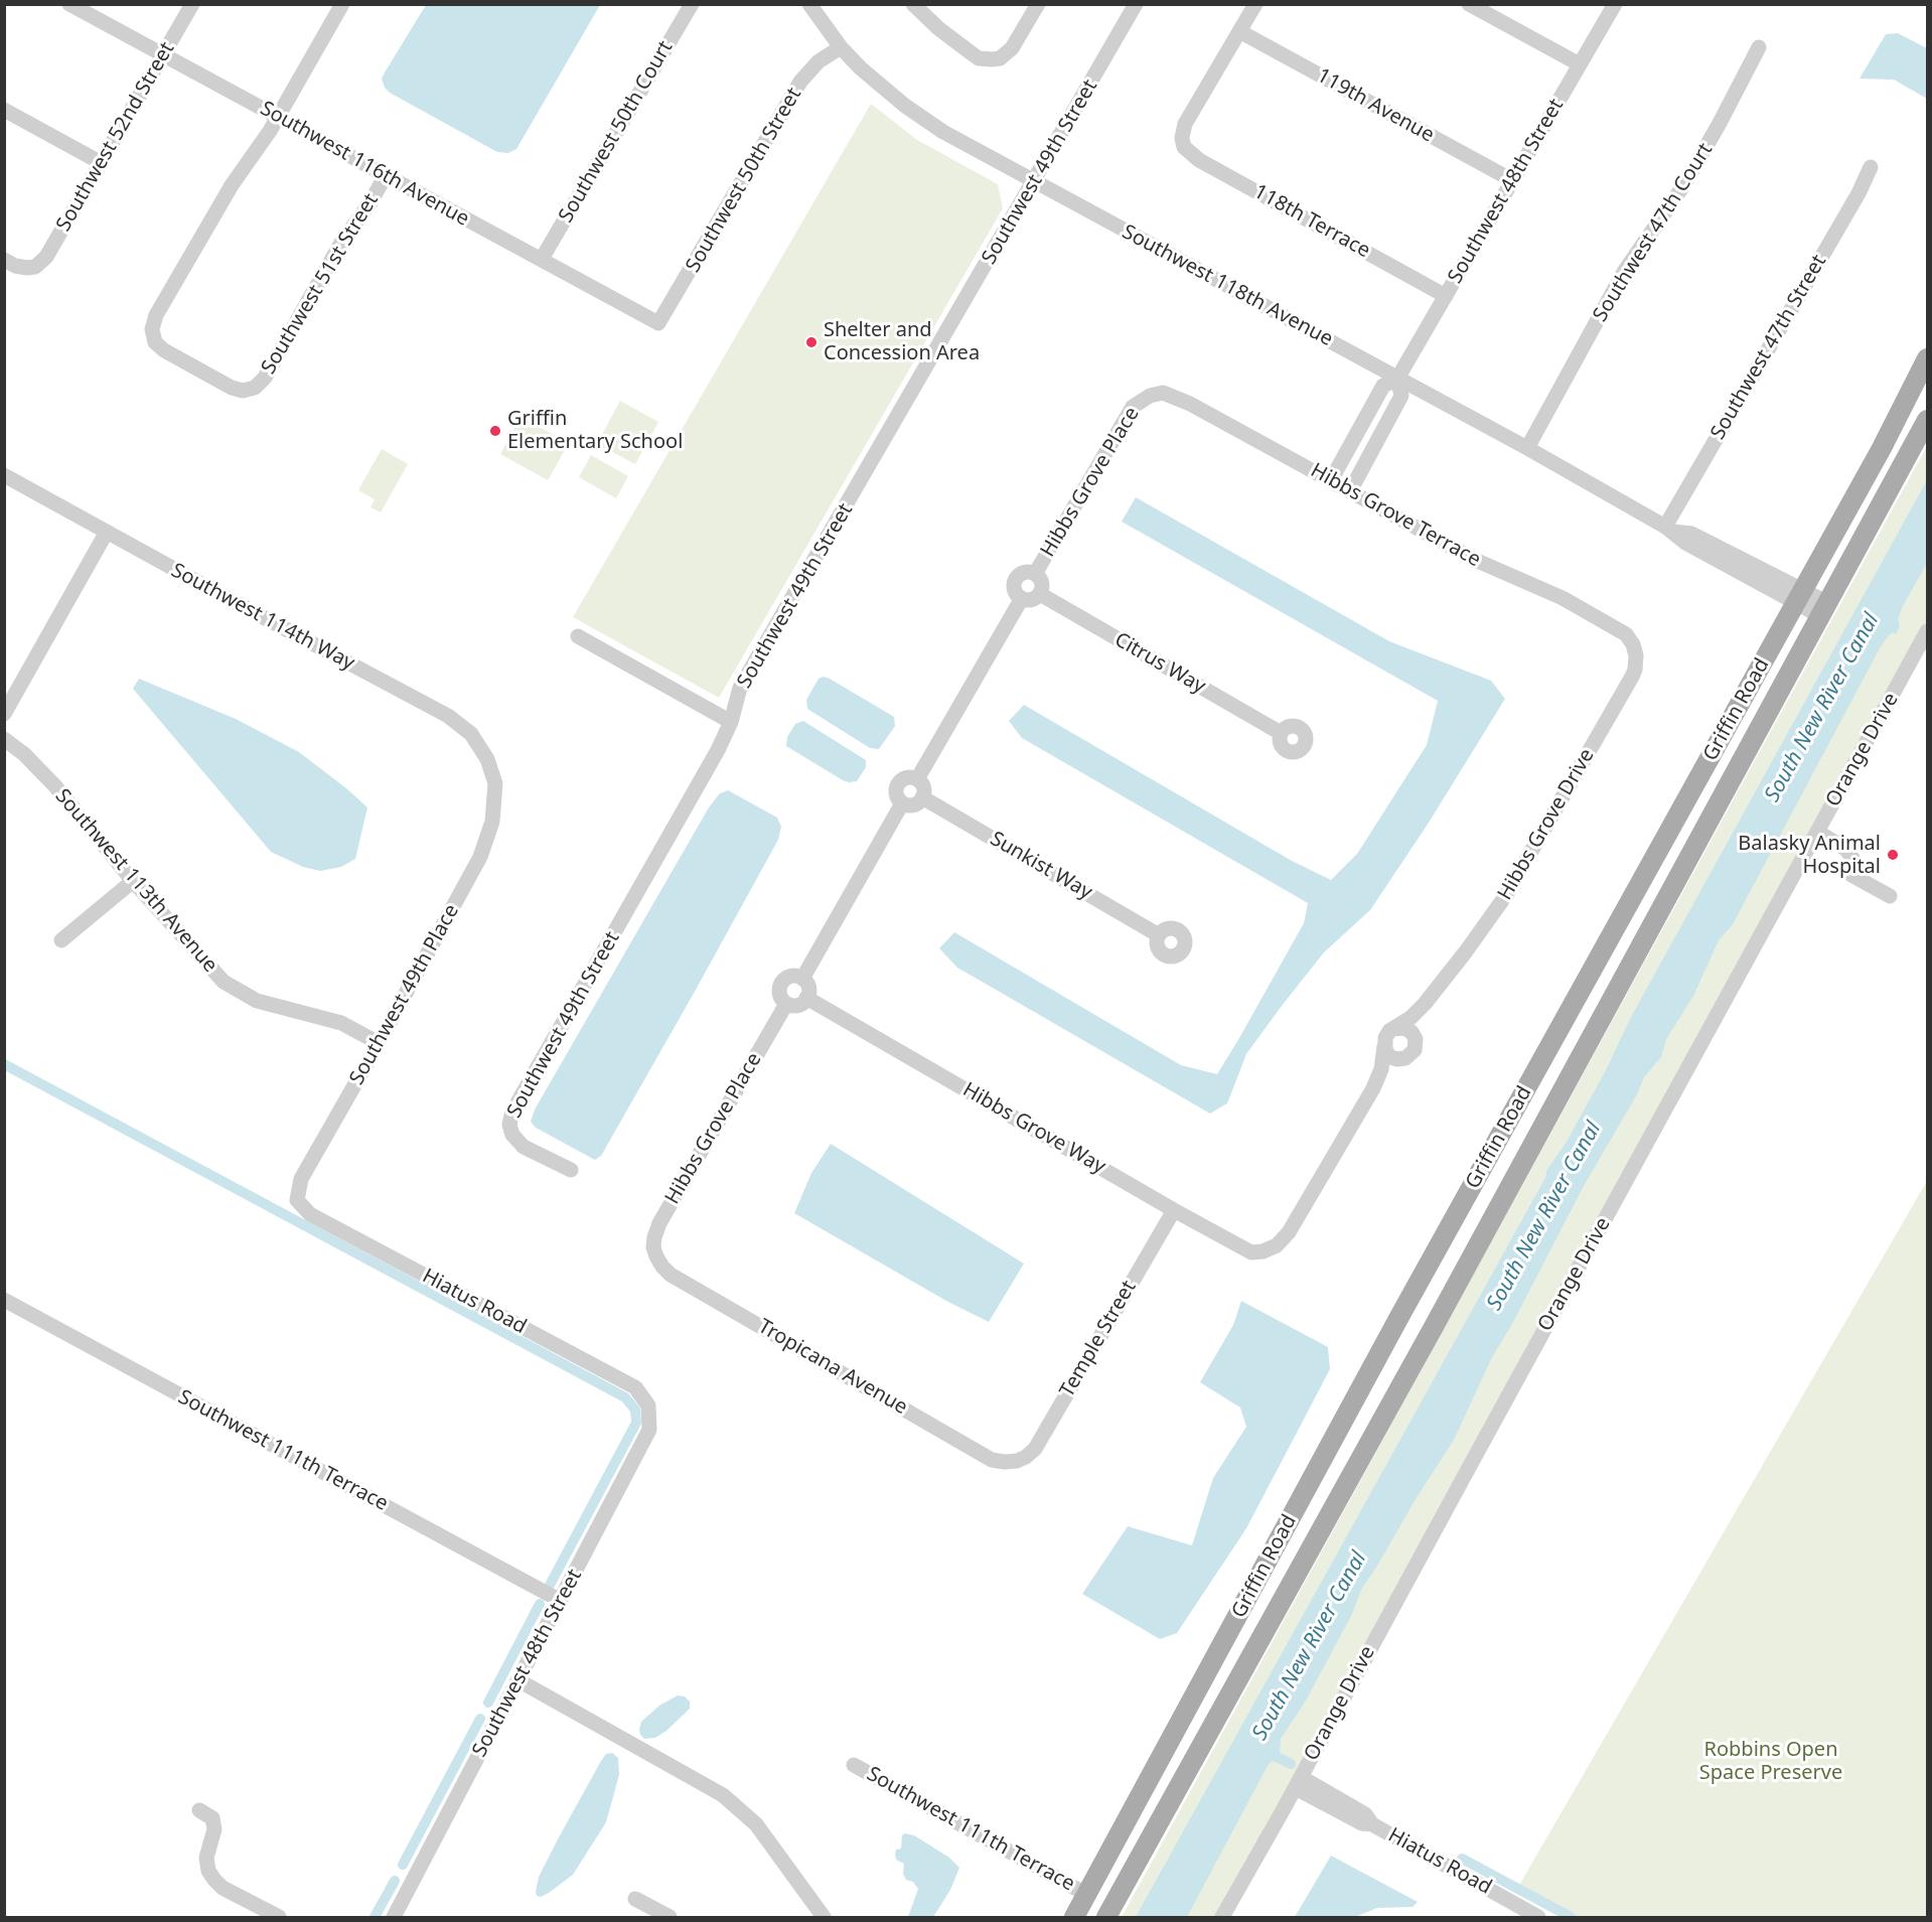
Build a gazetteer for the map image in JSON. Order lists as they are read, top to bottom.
{
  "streets": {
    "main road": ["Griffin Road"],
    "street": [
      "119th Avenue",
      "Southwest 50th Court",
      "Southwest 52nd Street",
      "Southwest 116th Avenue",
      "Southwest 49th Street",
      "Southwest 50th Street",
      "Southwest 48th Street",
      "118th Terrace",
      "Southwest 47th Court",
      "Southwest 51st Street",
      "Southwest 118th Avenue",
      "Southwest 47th Street",
      "Hibbs Grove Place",
      "Hibbs Grove Terrace",
      "Southwest 114th Way",
      "Citrus Way",
      "Orange Drive",
      "Hibbs Grove Drive",
      "Sunkist Way",
      "Southwest 113th Avenue",
      "Southwest 49th Place",
      "Hibbs Grove Way",
      "Hiatus Road",
      "Temple Street",
      "Tropicana Avenue",
      "Southwest 111th Terrace"
    ]
  },
  "crossings": [
    ["119th Avenue", "Southwest 48th Street"],
    ["119th Avenue", "118th Terrace"],
    ["Southwest 50th Court", "Southwest 116th Avenue"],
    ["Southwest 52nd Street", "Southwest 116th Avenue"],
    ["Southwest 116th Avenue", "Southwest 50th Street"],
    ["Southwest 116th Avenue", "Southwest 51st Street"],
    ["Southwest 49th Street", "Southwest 118th Avenue"],
    ["Southwest 50th Street", "Southwest 118th Avenue"],
    ["Southwest 48th Street", "118th Terrace"],
    ["Southwest 48th Street", "Southwest 118th Avenue"],
    ["Southwest 48th Street", "Hibbs Grove Terrace"],
    ["Southwest 48th Street", "Hiatus Road"],
    ["Southwest 48th Street", "Southwest 111th Terrace"],
    ["Southwest 47th Court", "Southwest 118th Avenue"],
    ["Southwest 118th Avenue", "Southwest 47th Street"],
    ["Southwest 118th Avenue", "Griffin Road"],
    ["Hibbs Grove Place", "Hibbs Grove Terrace"],
    ["Hibbs Grove Place", "Citrus Way"],
    ["Hibbs Grove Place", "Hibbs Grove Way"],
    ["Hibbs Grove Place", "Tropicana Avenue"],
    ["Hibbs Grove Terrace", "Hibbs Grove Drive"],
    ["Southwest 114th Way", "Southwest 49th Place"],
    ["Griffin Road", "Southwest 111th Terrace"],
    ["Orange Drive", "Hiatus Road"],
    ["Southwest 113th Avenue", "Southwest 49th Place"],
    ["Southwest 49th Place", "Hiatus Road"],
    ["Hibbs Grove Way", "Temple Street"],
    ["Temple Street", "Tropicana Avenue"]
  ],
  "water": ["South New River Canal"],
  "parks": ["Robbins Open Space Preserve"],
  "places": ["Shelter and Concession Area", "Griffin Elementary School", "Balasky Animal Hospital"]
}
